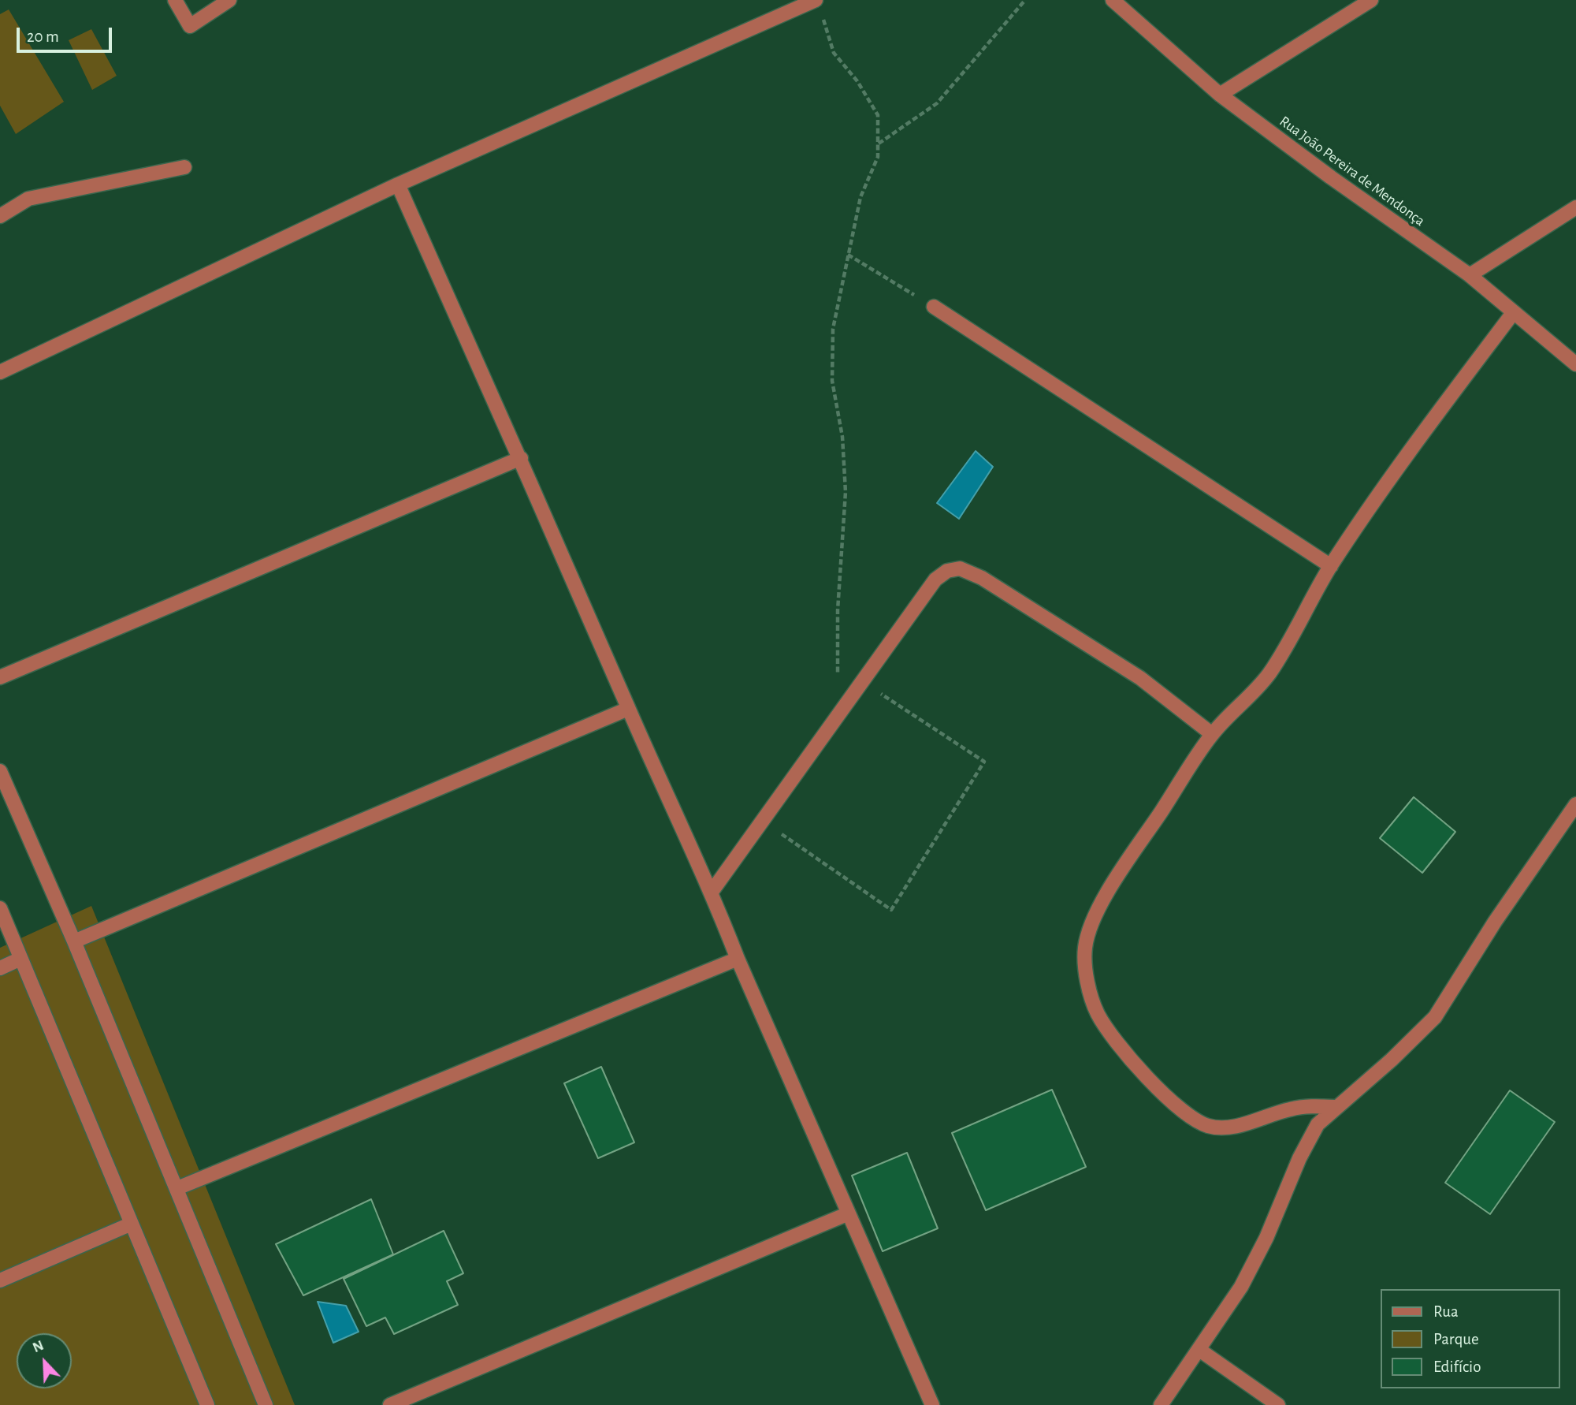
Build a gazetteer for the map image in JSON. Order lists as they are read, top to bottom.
{
  "streets": {
    "street": ["Rua João Pereira de Mendonça"]
  },
  "legend": ["Rua", "Parque", "Edifício"],
  "scale_bar": "20 m",
  "north": "top left"
}
